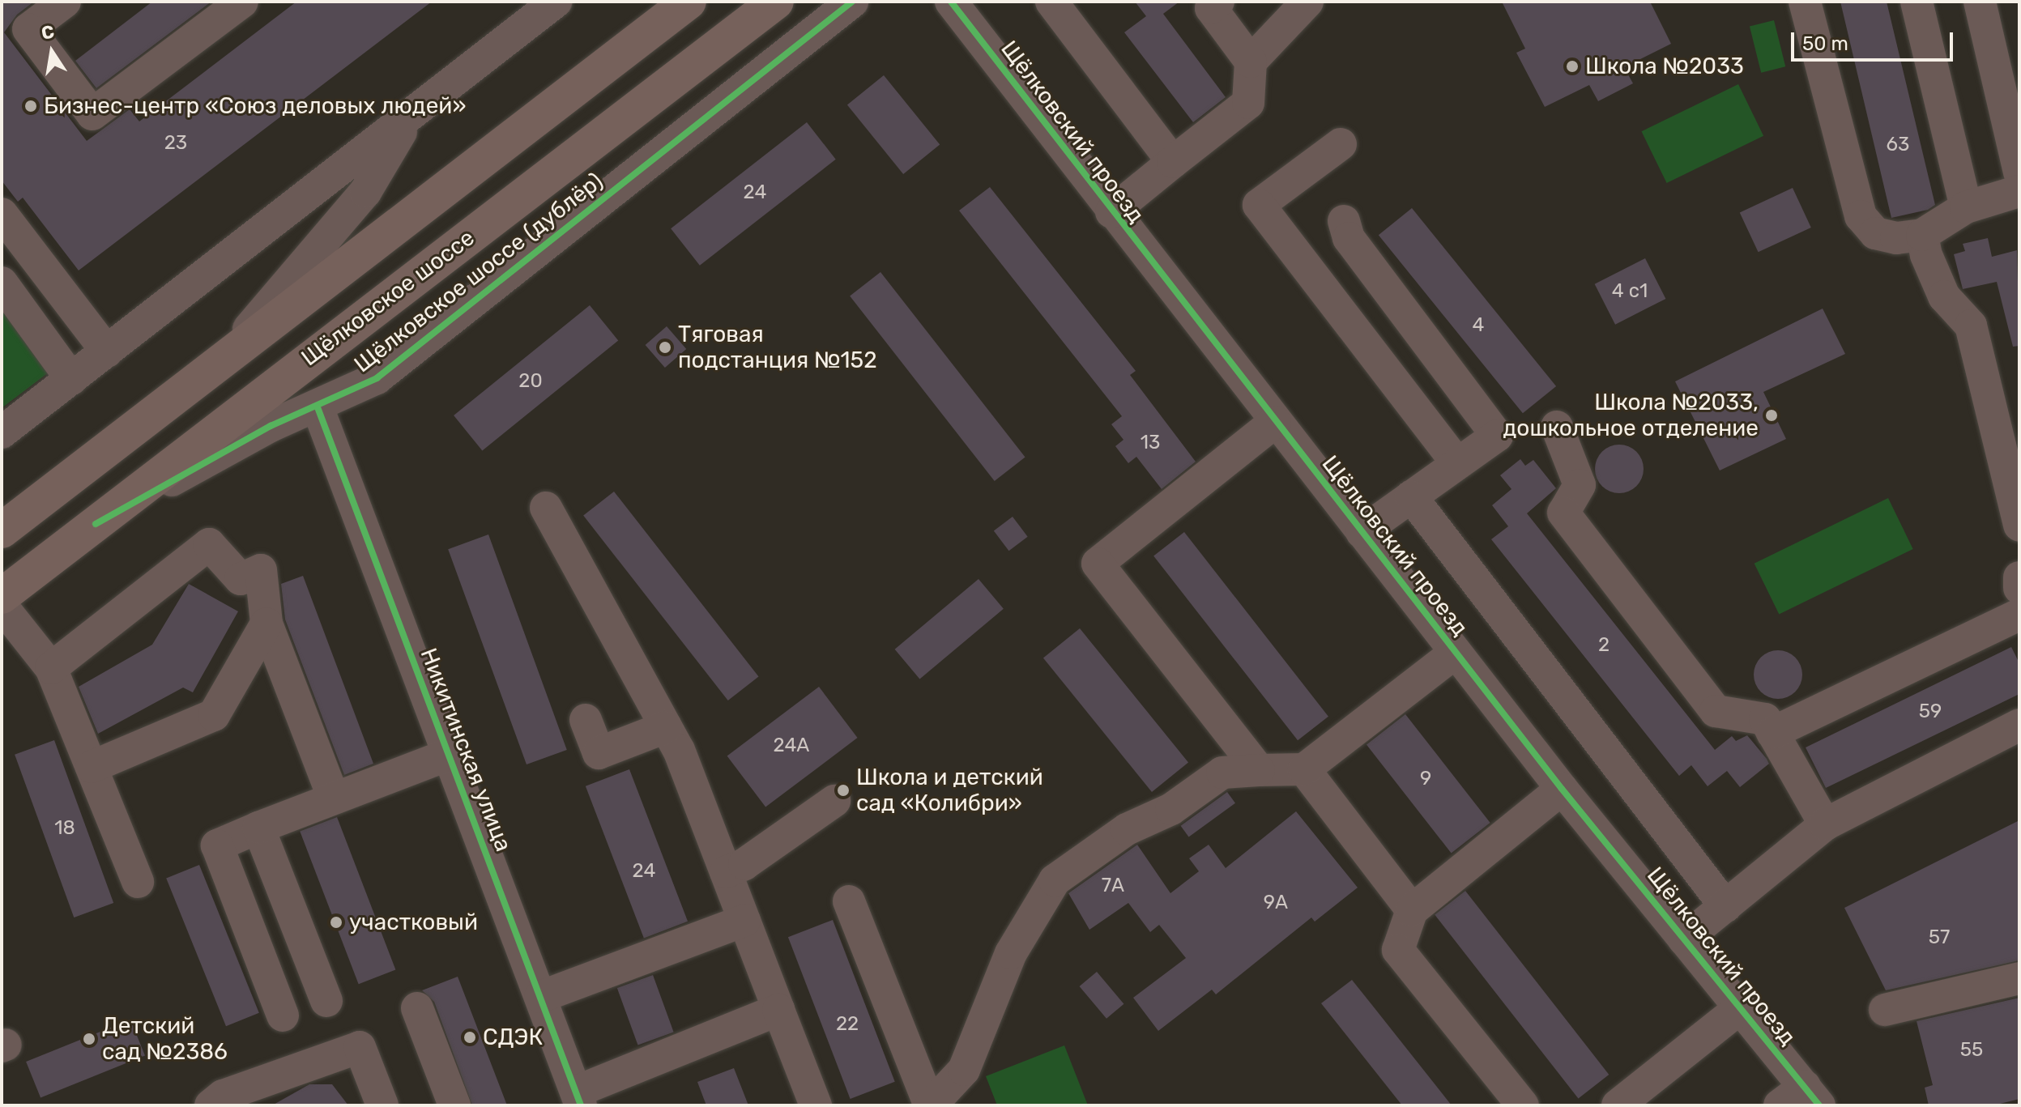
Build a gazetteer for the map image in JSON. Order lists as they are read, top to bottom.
{
  "streets": {
    "main road": ["Щёлковское шоссе"],
    "street": ["Щёлковский проезд", "Щёлковское шоссе (дублёр)", "Никитинская улица"]
  },
  "crossings": [
    ["Щёлковское шоссе (дублёр)", "Щёлковское шоссе"],
    ["Щёлковское шоссе (дублёр)", "Никитинская улица"]
  ],
  "places": [
    "Школа №2033",
    "Бизнес-центр «Союз деловых людей»",
    "Тяговая подстанция №152",
    "Школа №2033, дошкольное отделение",
    "Школа и детский сад «Колибри»",
    "участковый",
    "СДЭК",
    "Детский сад №2386"
  ],
  "house_numbers": [
    "23",
    "63",
    "24",
    "4 с1",
    "4",
    "20",
    "13",
    "2",
    "59",
    "24А",
    "9",
    "18",
    "24",
    "7А",
    "9А",
    "57",
    "22",
    "55"
  ],
  "scale_bar": "50 m",
  "north": "top"
}
